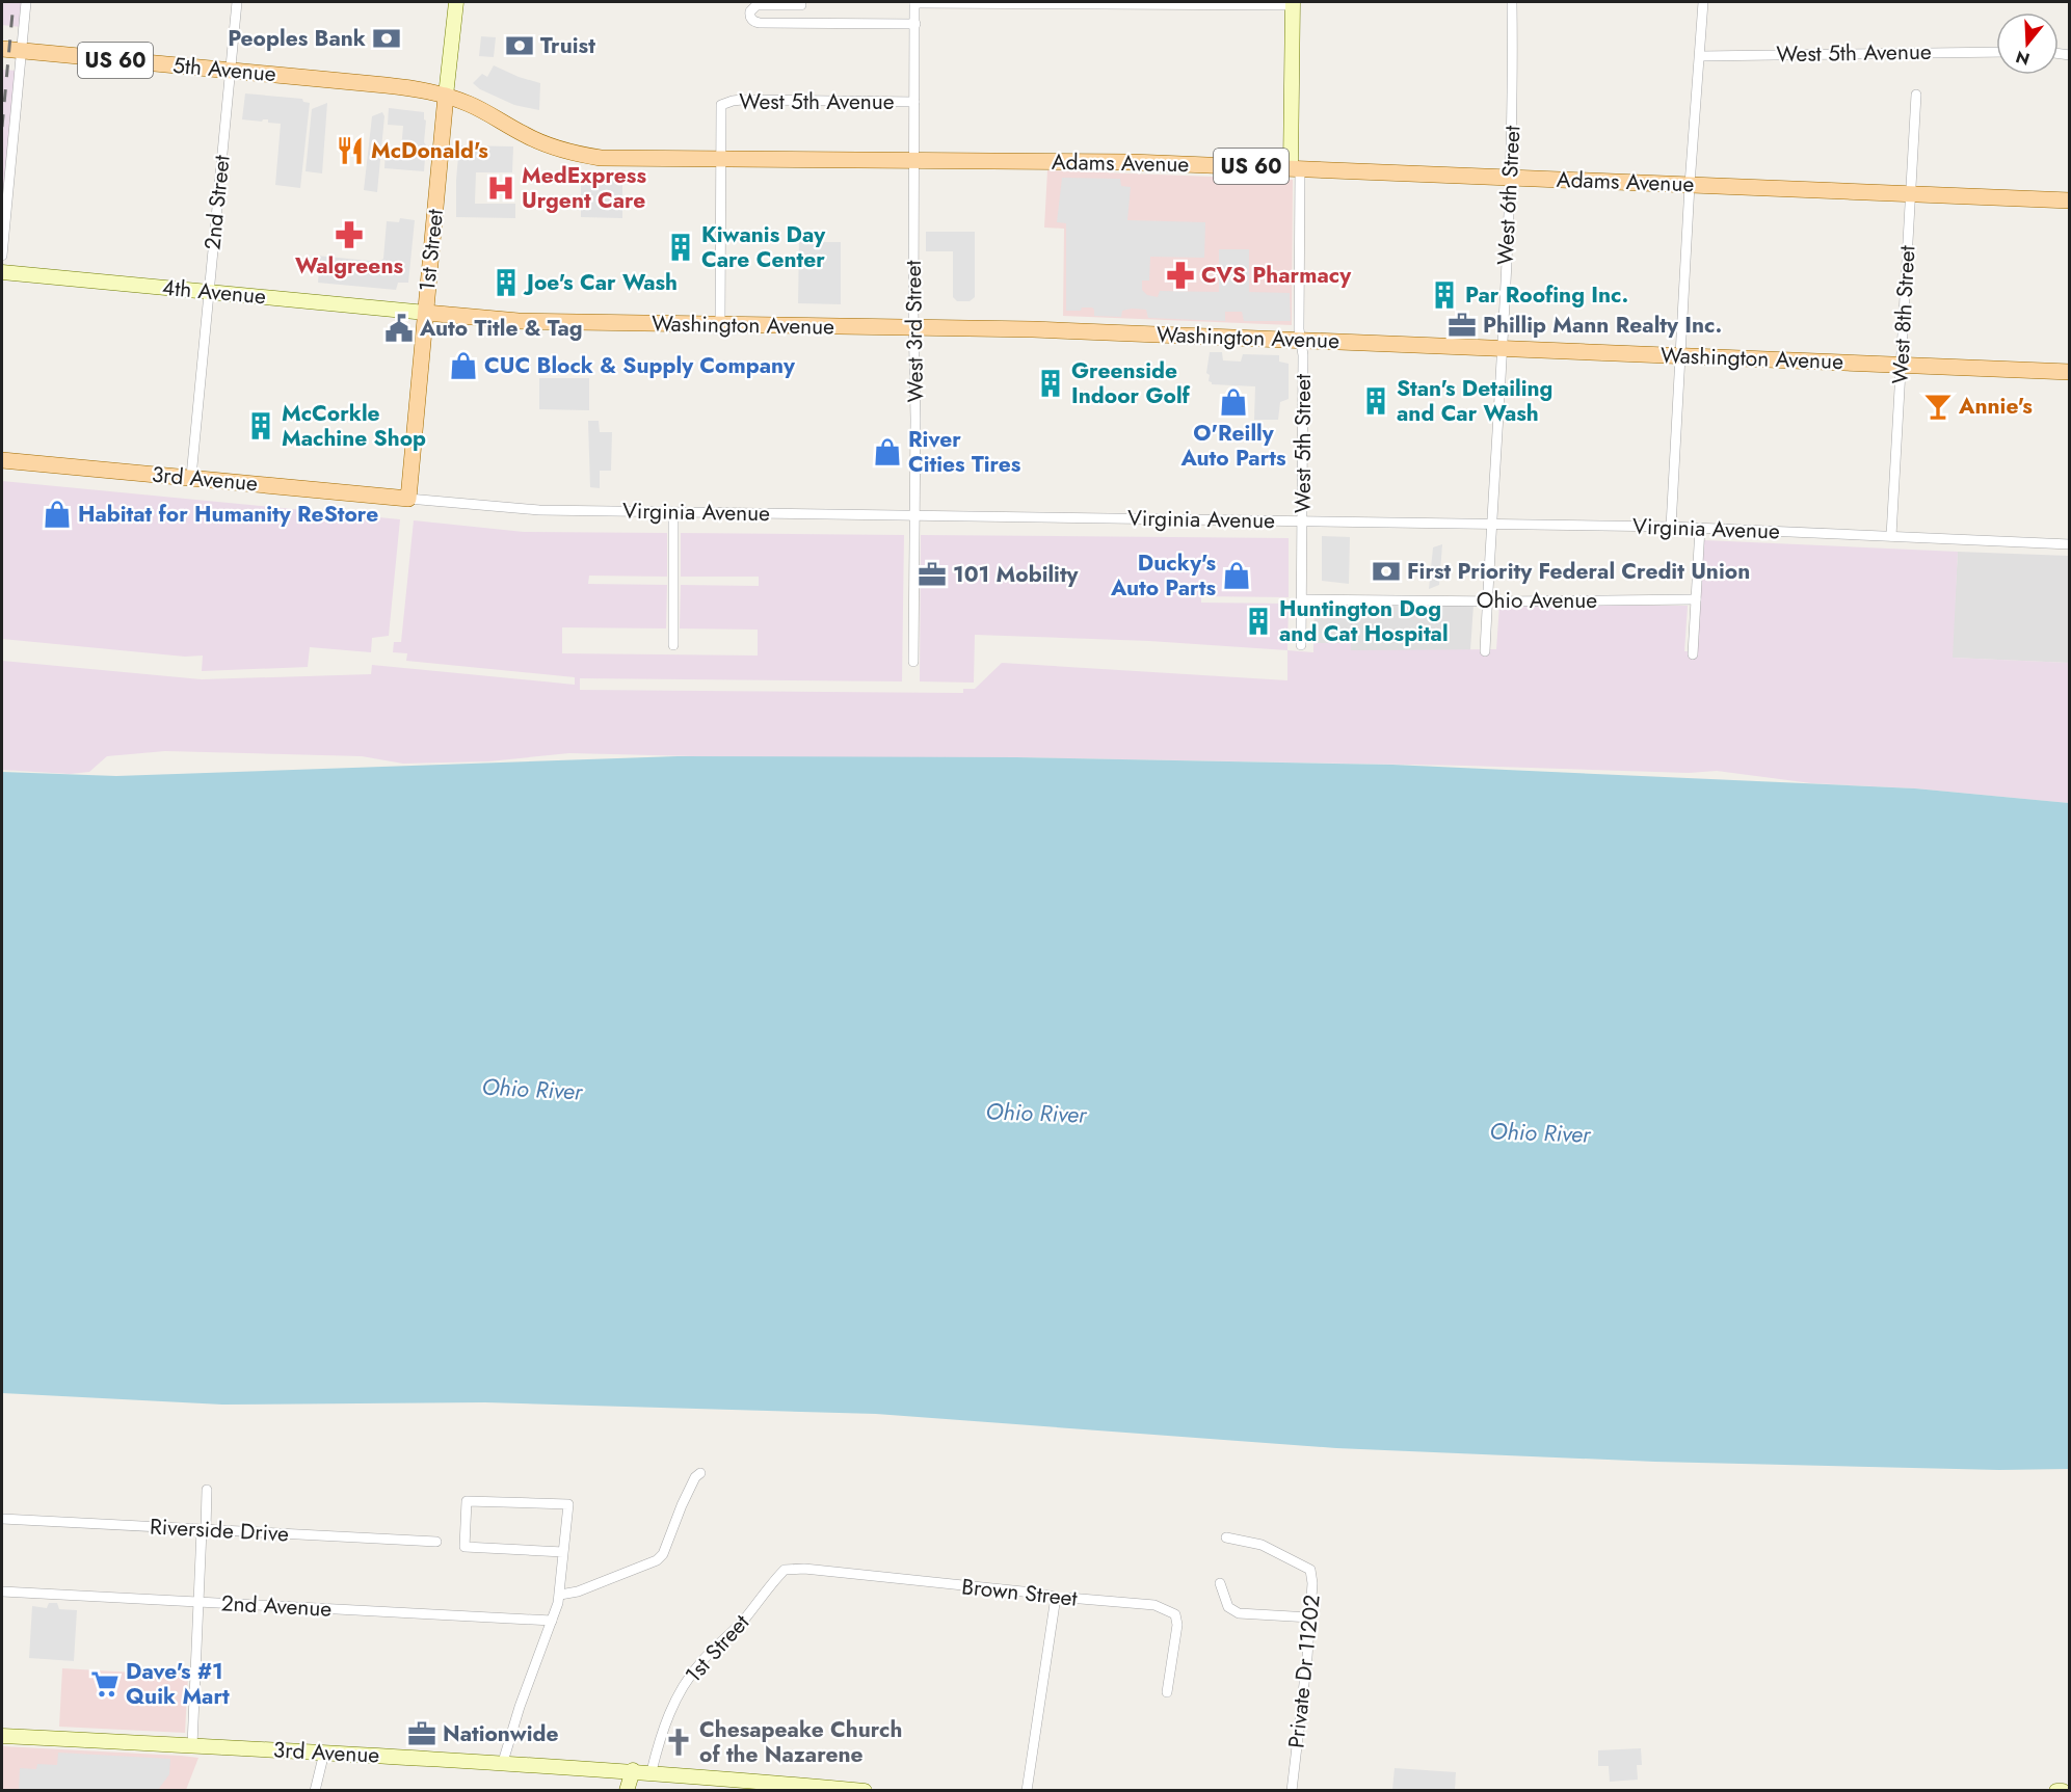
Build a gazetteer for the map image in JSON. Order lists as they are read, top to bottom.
{
  "streets": {
    "main road": [
      "US 60",
      "5th Avenue",
      "Adams Avenue",
      "1st Street",
      "Washington Avenue",
      "3rd Avenue"
    ],
    "street": [
      "West 5th Avenue",
      "West 6th Street",
      "2nd Street",
      "4th Avenue",
      "West 8th Street",
      "West 3rd Street",
      "West 5th Street",
      "Virginia Avenue",
      "Ohio Avenue",
      "Riverside Drive",
      "Brown Street",
      "2nd Avenue",
      "Private Dr 11202"
    ]
  },
  "crossings": [
    ["West 5th Avenue", "Adams Avenue"],
    ["West 5th Avenue", "West 3rd Street"],
    ["5th Avenue", "Adams Avenue"],
    ["5th Avenue", "2nd Street"],
    ["5th Avenue", "1st Street"],
    ["Adams Avenue", "West 6th Street"],
    ["Adams Avenue", "1st Street"],
    ["Adams Avenue", "West 8th Street"],
    ["Adams Avenue", "West 3rd Street"],
    ["Adams Avenue", "West 5th Street"],
    ["West 6th Street", "Washington Avenue"],
    ["West 6th Street", "Virginia Avenue"],
    ["West 6th Street", "Ohio Avenue"],
    ["2nd Street", "4th Avenue"],
    ["2nd Street", "3rd Avenue"],
    ["1st Street", "4th Avenue"],
    ["1st Street", "Washington Avenue"],
    ["1st Street", "3rd Avenue"],
    ["1st Street", "Virginia Avenue"],
    ["1st Street", "Brown Street"],
    ["4th Avenue", "Washington Avenue"],
    ["West 8th Street", "Washington Avenue"],
    ["West 8th Street", "Virginia Avenue"],
    ["Washington Avenue", "West 3rd Street"],
    ["Washington Avenue", "West 5th Street"],
    ["West 3rd Street", "Virginia Avenue"],
    ["West 5th Street", "Virginia Avenue"],
    ["West 5th Street", "Ohio Avenue"],
    ["3rd Avenue", "Virginia Avenue"]
  ],
  "water": ["Ohio River"],
  "places": {
    "bank": ["Peoples Bank", "Truist", "First Priority Federal Credit Union"],
    "restaurant": ["McDonald's"],
    "hospital": ["MedExpress Urgent Care"],
    "pharmacy": ["Walgreens", "CVS Pharmacy"],
    "building": [
      "Kiwanis Day Care Center",
      "Joe's Car Wash",
      "Par Roofing Inc.",
      "Greenside Indoor Golf",
      "Stan's Detailing and Car Wash",
      "McCorkle Machine Shop",
      "Huntington Dog and Cat Hospital"
    ],
    "office": ["Phillip Mann Realty Inc.", "101 Mobility", "Nationwide"],
    "public building": ["Auto Title & Tag"],
    "shop": [
      "CUC Block & Supply Company",
      "O'Reilly Auto Parts",
      "River Cities Tires",
      "Habitat for Humanity ReStore",
      "Ducky's Auto Parts"
    ],
    "bar": ["Annie's"],
    "supermarket": ["Dave's #1 Quik Mart"],
    "church": ["Chesapeake Church of the Nazarene"]
  },
  "north": "bottom"
}
